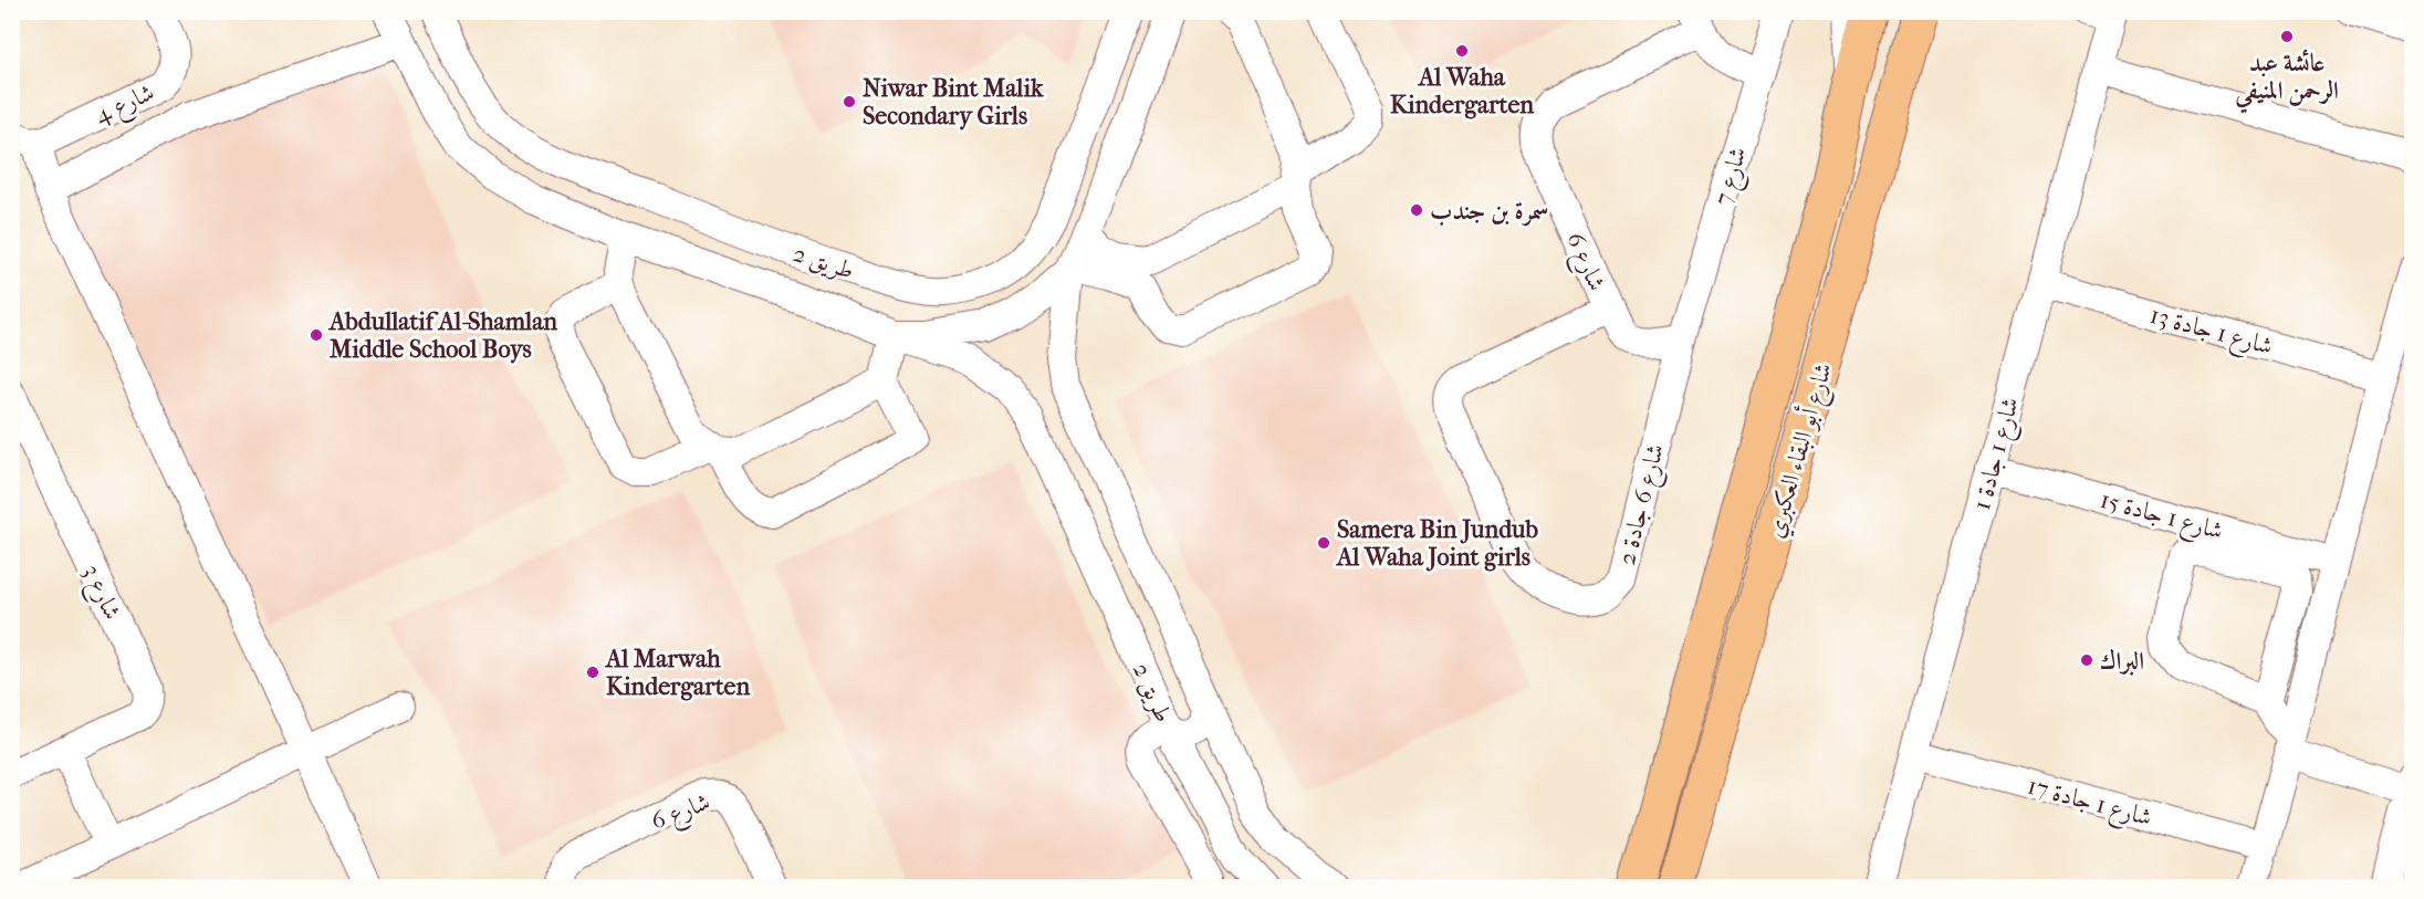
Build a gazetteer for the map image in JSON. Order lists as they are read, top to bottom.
{
  "streets": {
    "main road": ["شارع أبو البقاء العكبري"],
    "street": [
      "شارع 4",
      "شارع 7",
      "طريق 2",
      "شارع 6",
      "شارع 1 جادة 13",
      "شارع 1 جادة 1",
      "شارع 6 جادة 2",
      "شارع 1 جادة 15",
      "شارع 3",
      "شارع 1 جادة 17"
    ]
  },
  "crossings": [
    ["شارع 7", "شارع 6"],
    ["شارع 7", "شارع 6 جادة 2"],
    ["شارع 6", "شارع 6 جادة 2"],
    ["شارع 1 جادة 13", "شارع 1 جادة 1"],
    ["شارع 1 جادة 1", "شارع 1 جادة 15"],
    ["شارع 1 جادة 1", "شارع 1 جادة 17"]
  ],
  "places": [
    "عائشة عبد الرحمن المنيفي",
    "Al Waha Kindergarten",
    "Niwar Bint Malik Secondary Girls",
    "سمرة بن جندب",
    "Abdullatif Al-Shamlan Middle School Boys",
    "Samera Bin Jundub Al Waha Joint girls",
    "البراك",
    "Al Marwah Kindergarten"
  ]
}
